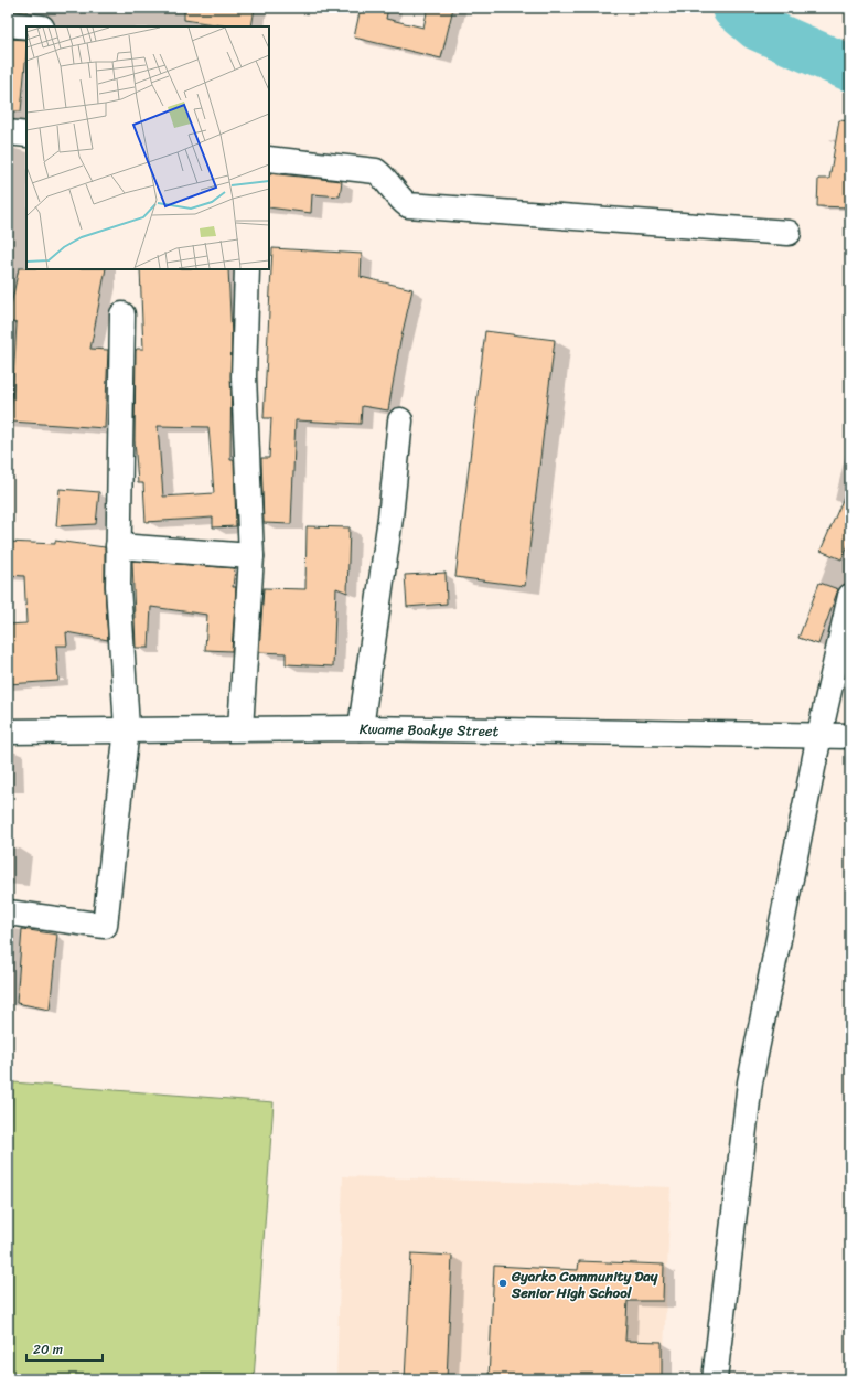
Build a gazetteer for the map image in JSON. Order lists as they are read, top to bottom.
{
  "streets": {
    "street": ["Kwame Boakye Street"]
  },
  "places": ["Gyarko Community Day Senior High School"],
  "scale_bar": "20 m"
}
